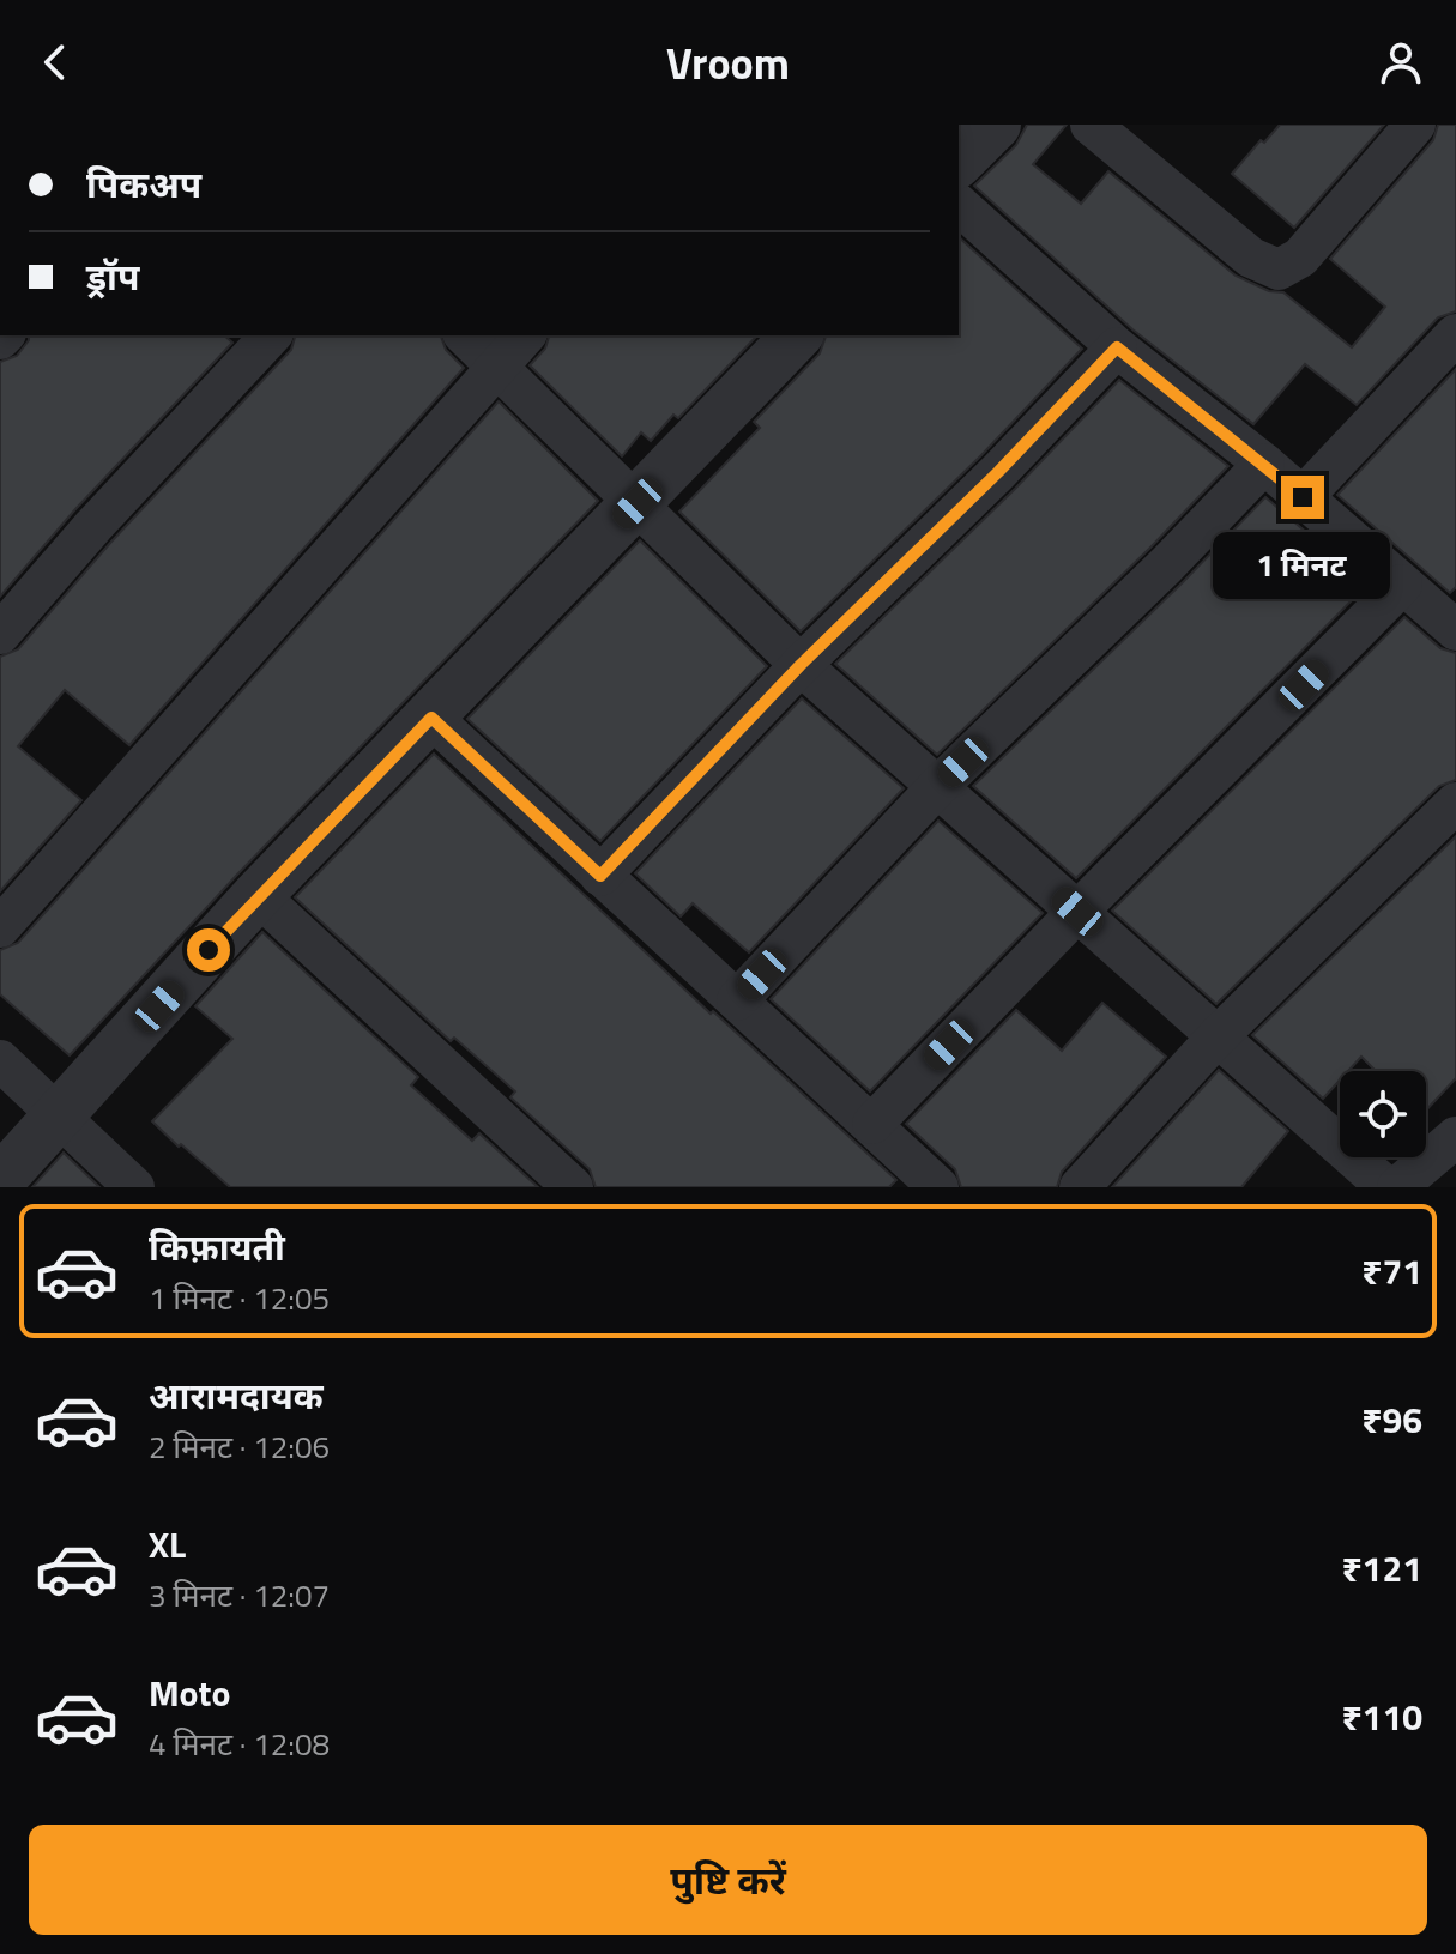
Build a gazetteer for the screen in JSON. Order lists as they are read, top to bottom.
{
  "page": {
    "header": "Vroom",
    "banner": ["पिकअप", "ड्रॉप"],
    "bubble": "1 मिनट",
    "list": [
      {
        "name": "किफ़ायती",
        "note": "1 मिनट · 12:05",
        "value": "₹71"
      },
      {
        "name": "आरामदायक",
        "note": "2 मिनट · 12:06",
        "value": "₹96"
      },
      {
        "name": "XL",
        "note": "3 मिनट · 12:07",
        "value": "₹121"
      },
      {
        "name": "Moto",
        "note": "4 मिनट · 12:08",
        "value": "₹110"
      }
    ],
    "buttons": "पुष्टि करें"
  }
}
